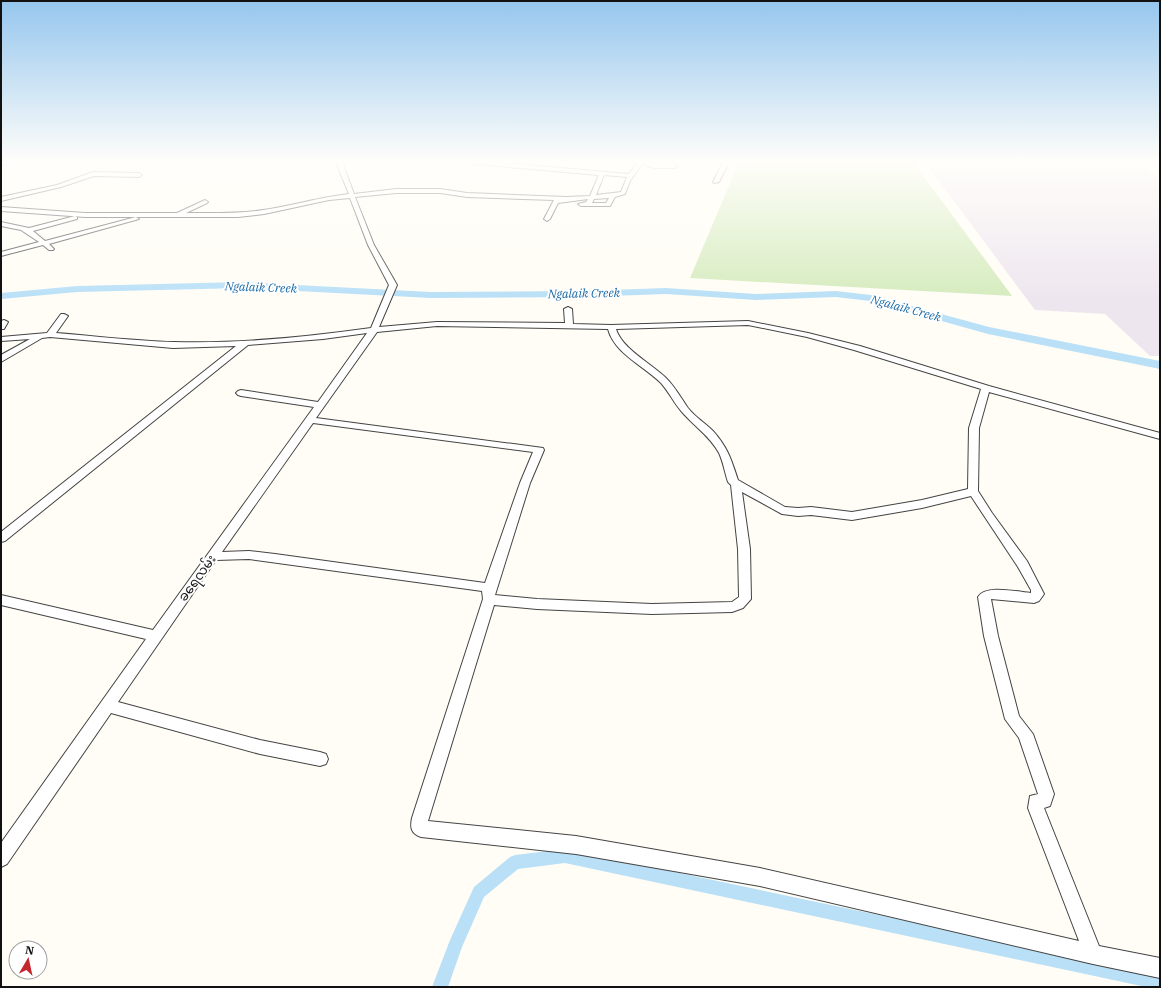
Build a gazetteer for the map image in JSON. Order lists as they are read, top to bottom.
{
  "streets": {
    "street": ["ခရေလမ်း"]
  },
  "water": ["Ngalaik Creek"],
  "north": "top"
}
